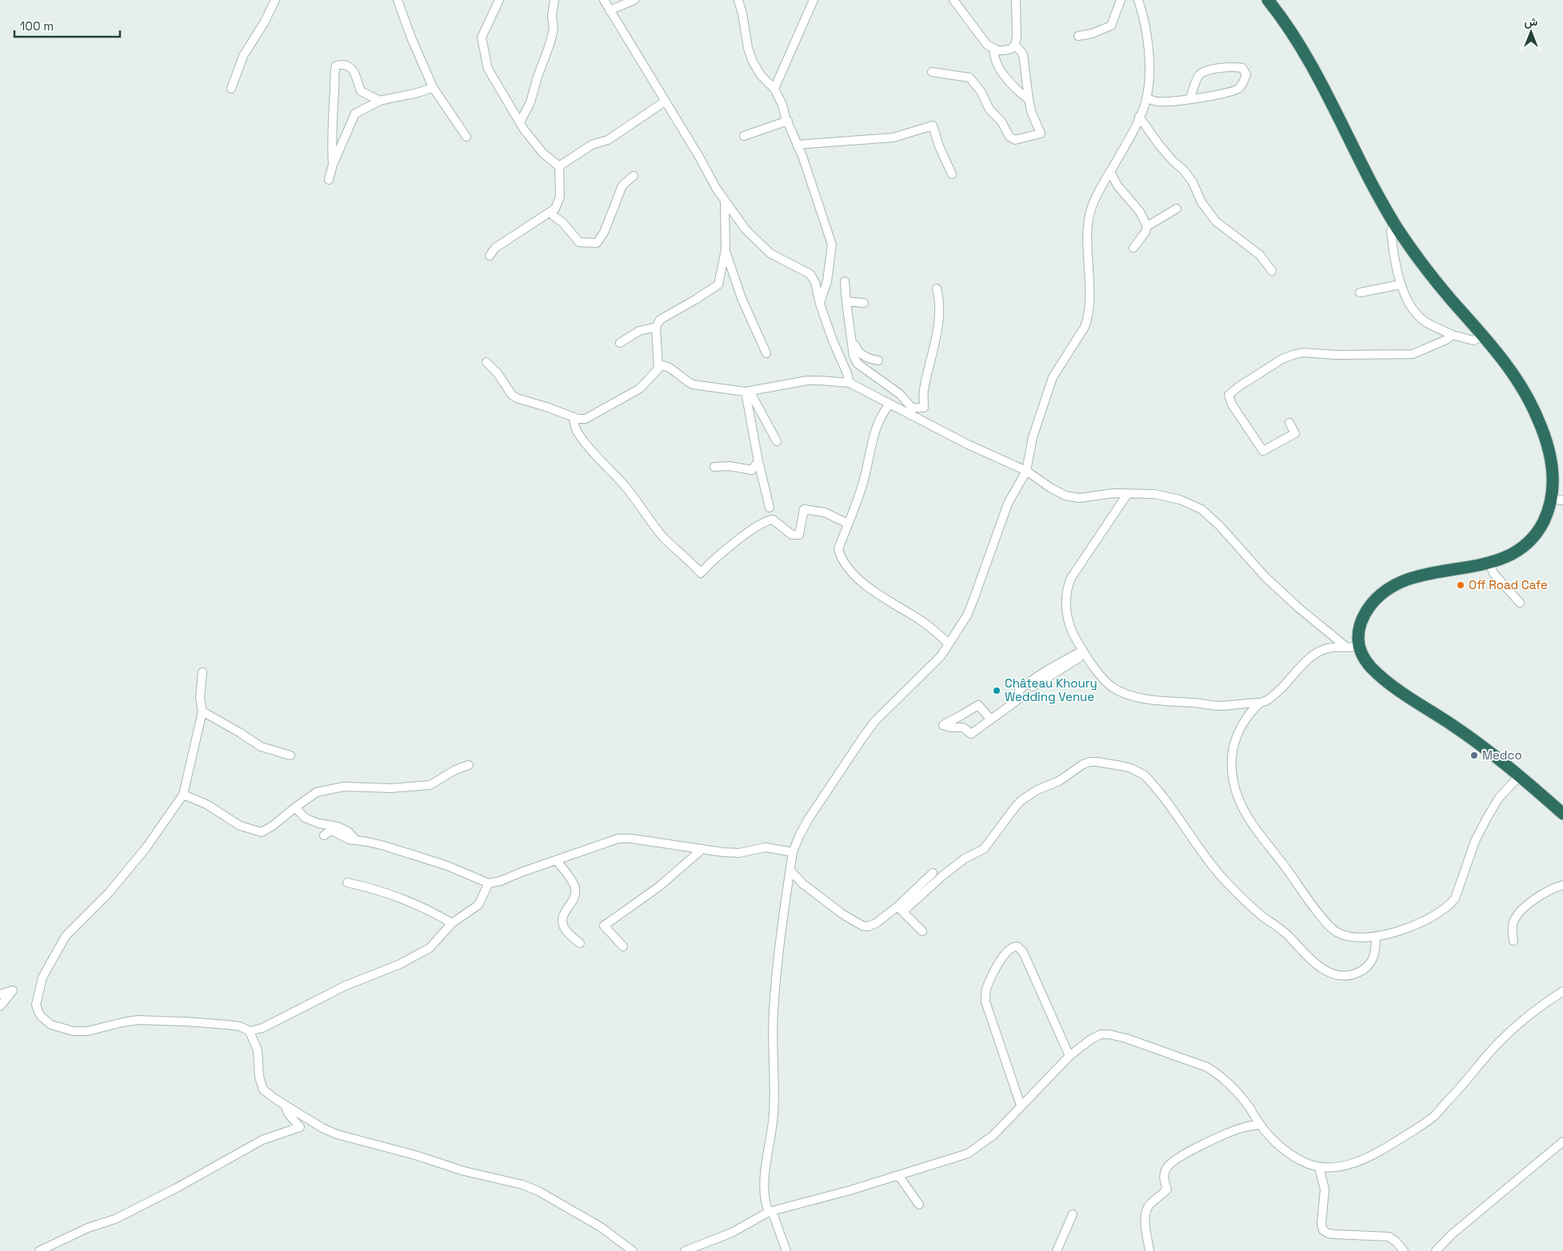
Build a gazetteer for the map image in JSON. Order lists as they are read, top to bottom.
{
  "places": ["Off Road Cafe", "Château Khoury Wedding Venue", "Medco"],
  "scale_bar": "100 m",
  "north": "top"
}
